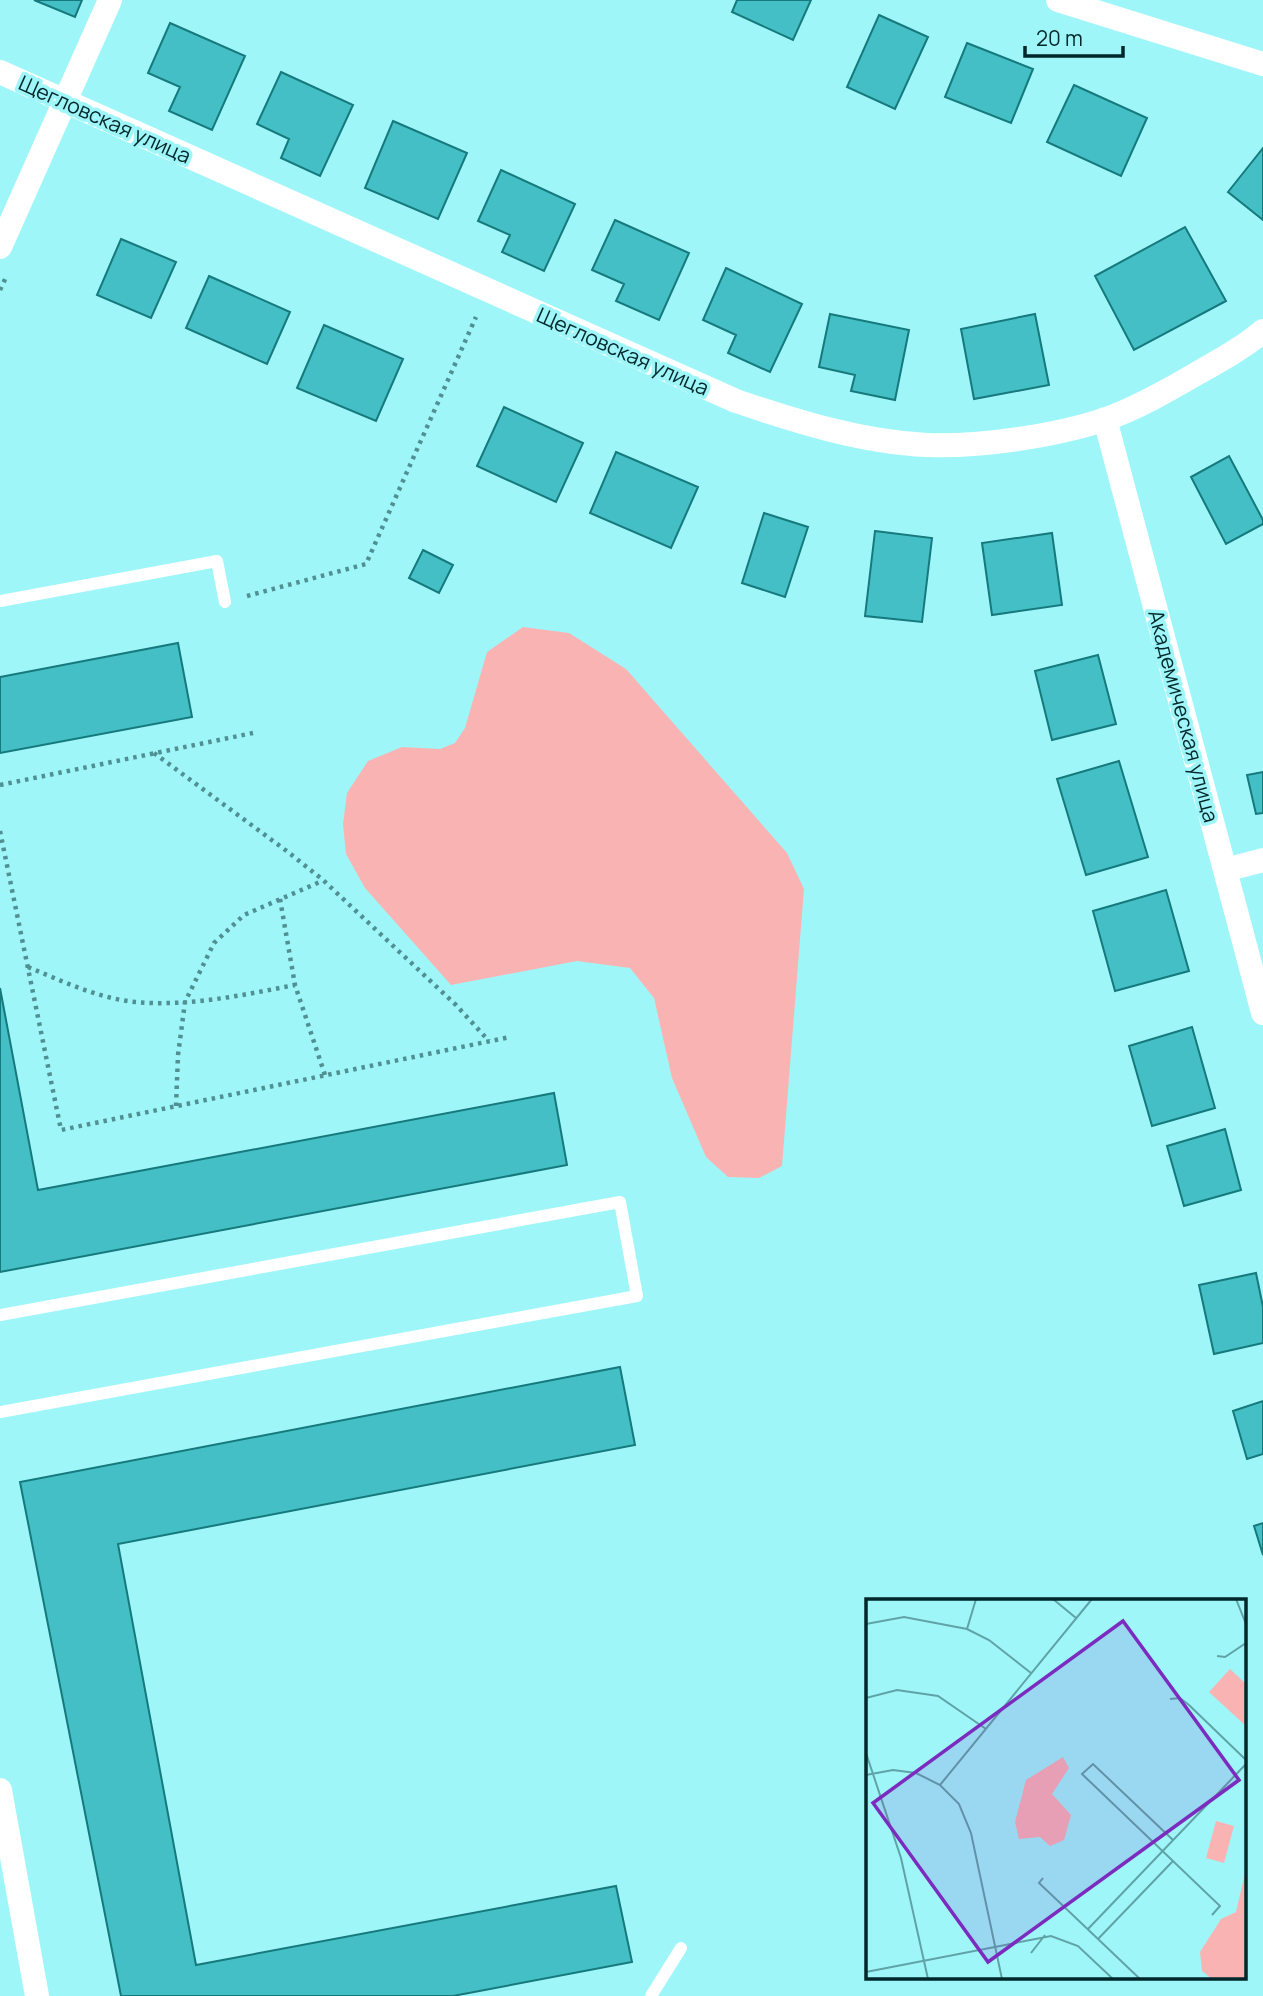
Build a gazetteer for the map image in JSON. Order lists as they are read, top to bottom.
{
  "streets": {
    "street": ["Щегловская улица", "Академическая улица"]
  },
  "crossings": [
    ["Щегловская улица", "Академическая улица"]
  ],
  "scale_bar": "20 m"
}
